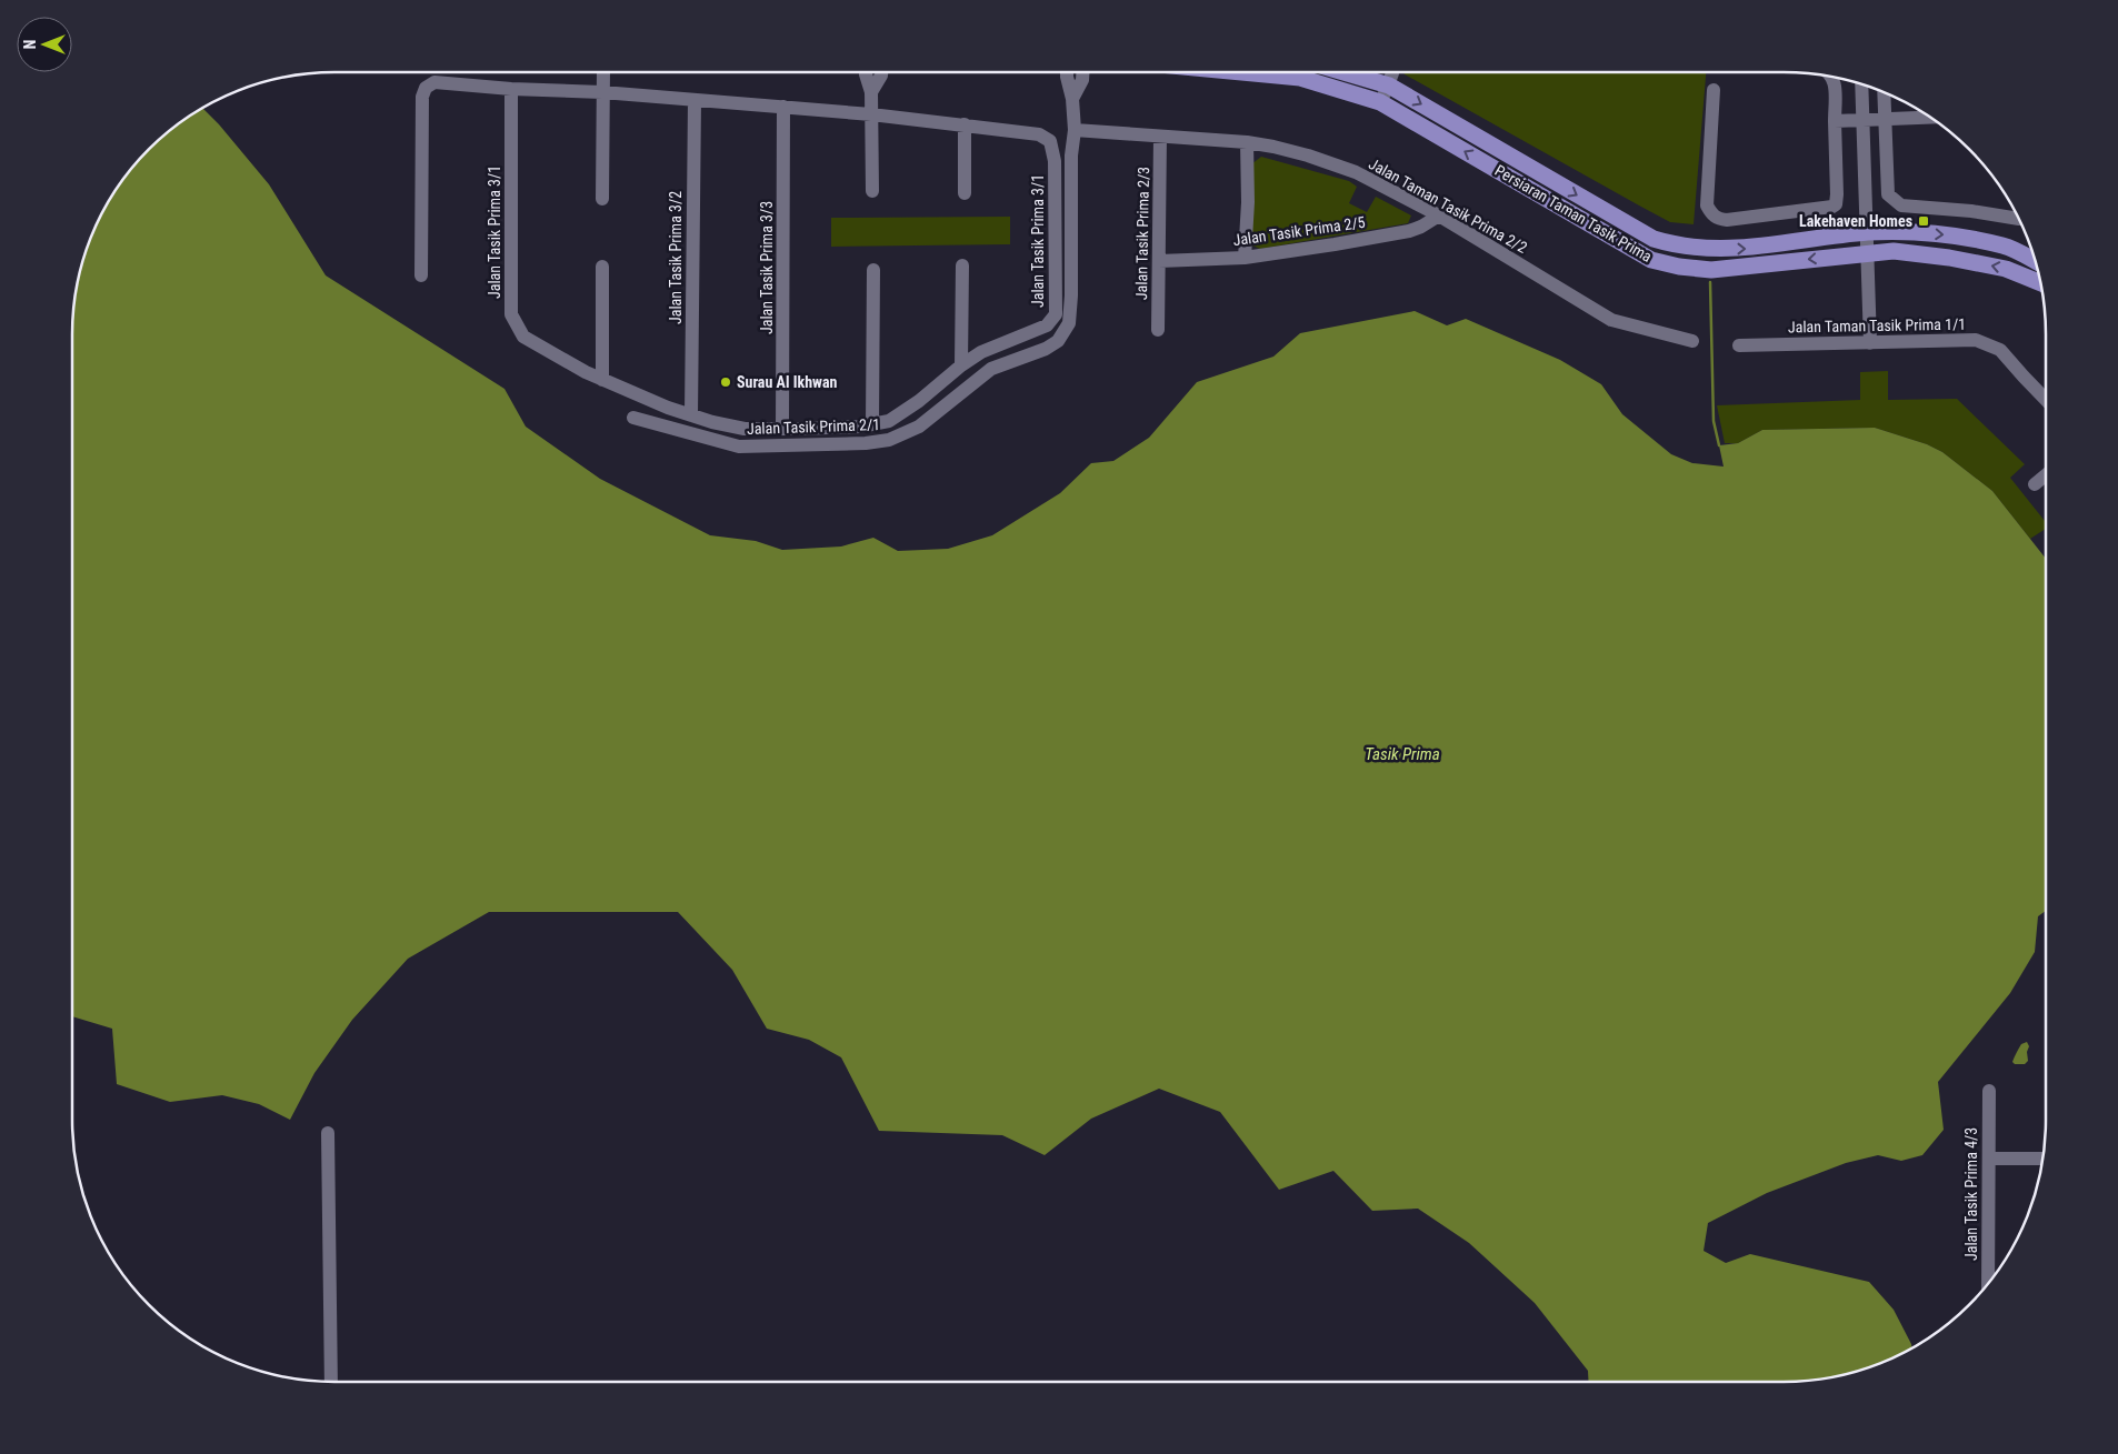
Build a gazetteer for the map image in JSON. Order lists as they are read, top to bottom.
{
  "streets": {
    "main road": ["Persiaran Taman Tasik Prima"],
    "street": [
      "Jalan Taman Tasik Prima 2/2",
      "Jalan Tasik Prima 2/5",
      "Jalan Tasik Prima 3/1",
      "Jalan Tasik Prima 2/3",
      "Jalan Tasik Prima 3/2",
      "Jalan Tasik Prima 3/3",
      "Jalan Taman Tasik Prima 1/1",
      "Jalan Tasik Prima 2/1",
      "Jalan Tasik Prima 4/3"
    ]
  },
  "crossings": [
    ["Jalan Taman Tasik Prima 2/2", "Jalan Tasik Prima 2/5"],
    ["Jalan Taman Tasik Prima 2/2", "Jalan Tasik Prima 2/3"],
    ["Jalan Taman Tasik Prima 2/2", "Jalan Tasik Prima 2/1"],
    ["Jalan Tasik Prima 2/5", "Jalan Tasik Prima 2/3"],
    ["Jalan Tasik Prima 3/1", "Jalan Tasik Prima 3/2"],
    ["Jalan Tasik Prima 3/1", "Jalan Tasik Prima 3/3"]
  ],
  "water": ["Tasik Prima"],
  "places": {
    "transit": ["Lakehaven Homes"],
    "other": ["Surau Al Ikhwan"]
  },
  "north": "left"
}
